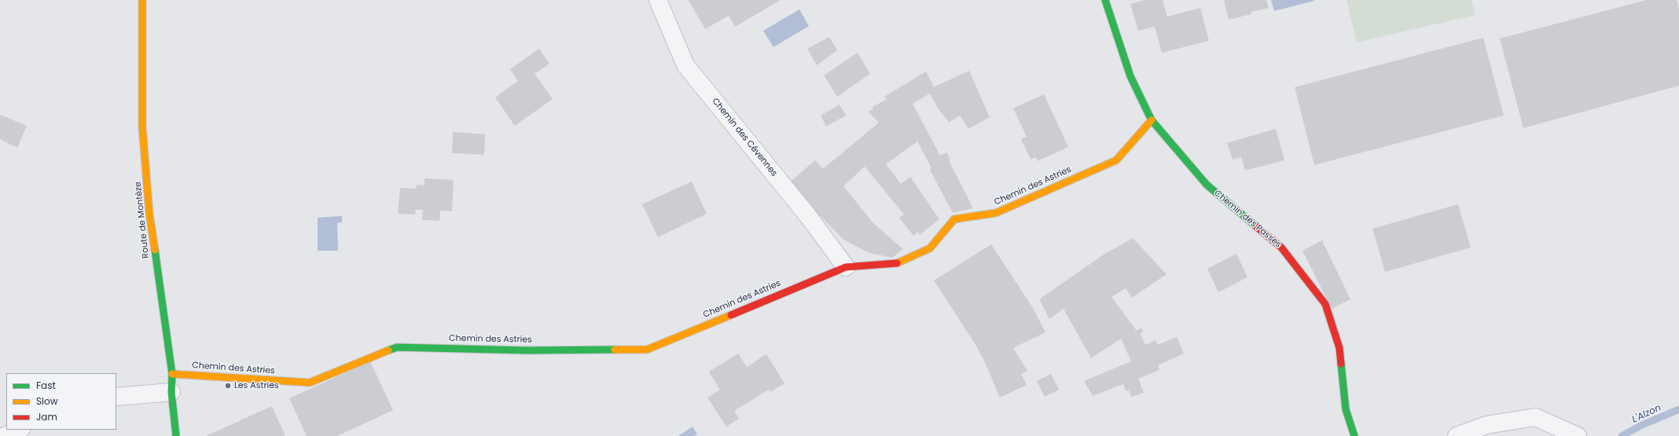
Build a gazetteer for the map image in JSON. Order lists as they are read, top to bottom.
{
  "streets": {
    "street": [
      "Chemin des Cévennes",
      "Chemin des Astries",
      "Chemin des Passes",
      "Route de Montèze"
    ]
  },
  "crossings": [
    ["Chemin des Cévennes", "Chemin des Astries"],
    ["Chemin des Astries", "Chemin des Passes"],
    ["Chemin des Astries", "Route de Montèze"]
  ],
  "water": ["L'Alzon"],
  "places": ["Les Astries"],
  "legend": ["Fast", "Slow", "Jam"]
}
